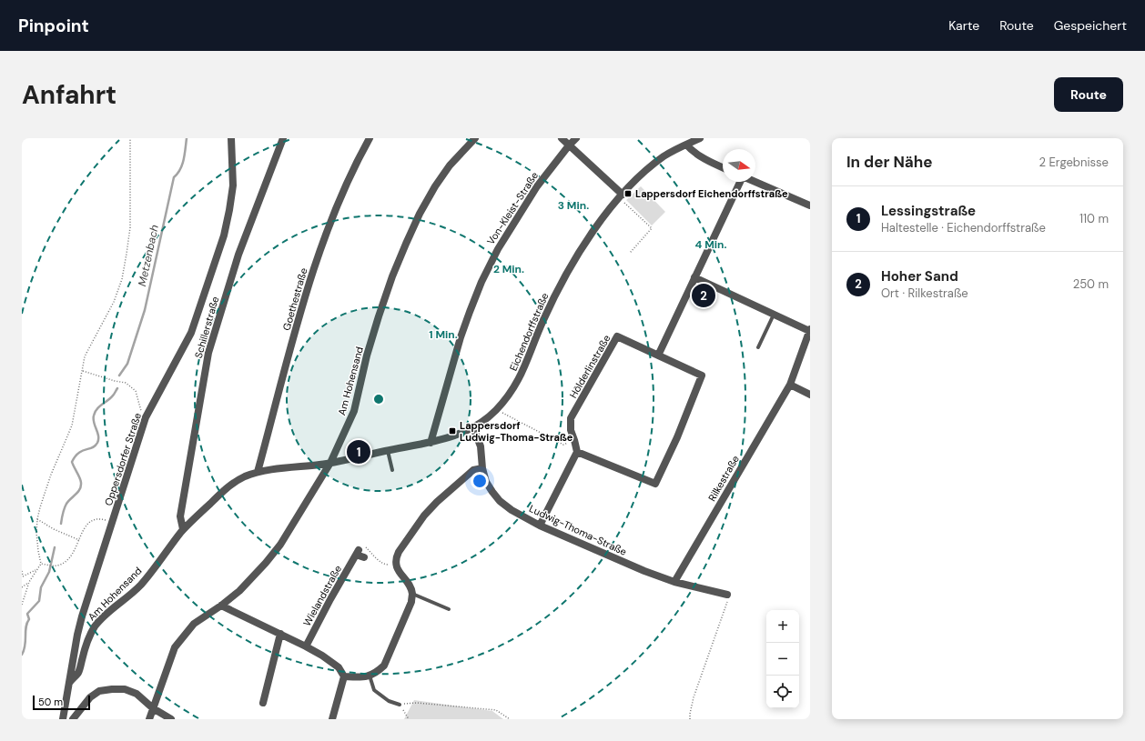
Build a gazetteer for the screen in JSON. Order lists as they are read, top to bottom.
{
  "streets": {
    "street": [
      "Von-Kleist-Straße",
      "Goethestraße",
      "Schillerstraße",
      "Eichendorffstraße",
      "Hölderlinstraße",
      "Am Hohensand",
      "Oppersdorfer Straße",
      "Rilkestraße",
      "Ludwig-Thoma-Straße",
      "Wielandstraße"
    ]
  },
  "crossings": [
    ["Von-Kleist-Straße", "Eichendorffstraße"],
    ["Goethestraße", "Am Hohensand"],
    ["Schillerstraße", "Am Hohensand"],
    ["Eichendorffstraße", "Am Hohensand"],
    ["Eichendorffstraße", "Ludwig-Thoma-Straße"],
    ["Am Hohensand", "Oppersdorfer Straße"],
    ["Rilkestraße", "Ludwig-Thoma-Straße"]
  ],
  "water": ["Metzenbach"],
  "places": {
    "transit": ["Lappersdorf Eichendorffstraße", "Lappersdorf Ludwig-Thoma-Straße"]
  },
  "scale_bar": "50 m",
  "north": "right",
  "page": {
    "header": "Pinpoint",
    "nav": ["Karte", "Route", "Gespeichert"],
    "buttons": "Route",
    "title": "Anfahrt",
    "heading": ["In der Nähe", "2 Ergebnisse"],
    "list": [
      {
        "mark": "1",
        "name": "Lessingstraße",
        "note": "Haltestelle · Eichendorffstraße",
        "value": "110 m"
      },
      {
        "mark": "2",
        "name": "Hoher Sand",
        "note": "Ort · Rilkestraße",
        "value": "250 m"
      }
    ],
    "pins": ["2", "1"],
    "map_buttons": ["+", "−"],
    "scale": "50 m"
  },
  "rings": [
    "3 Min.",
    "4 Min.",
    "2 Min.",
    "1 Min."
  ]
}
